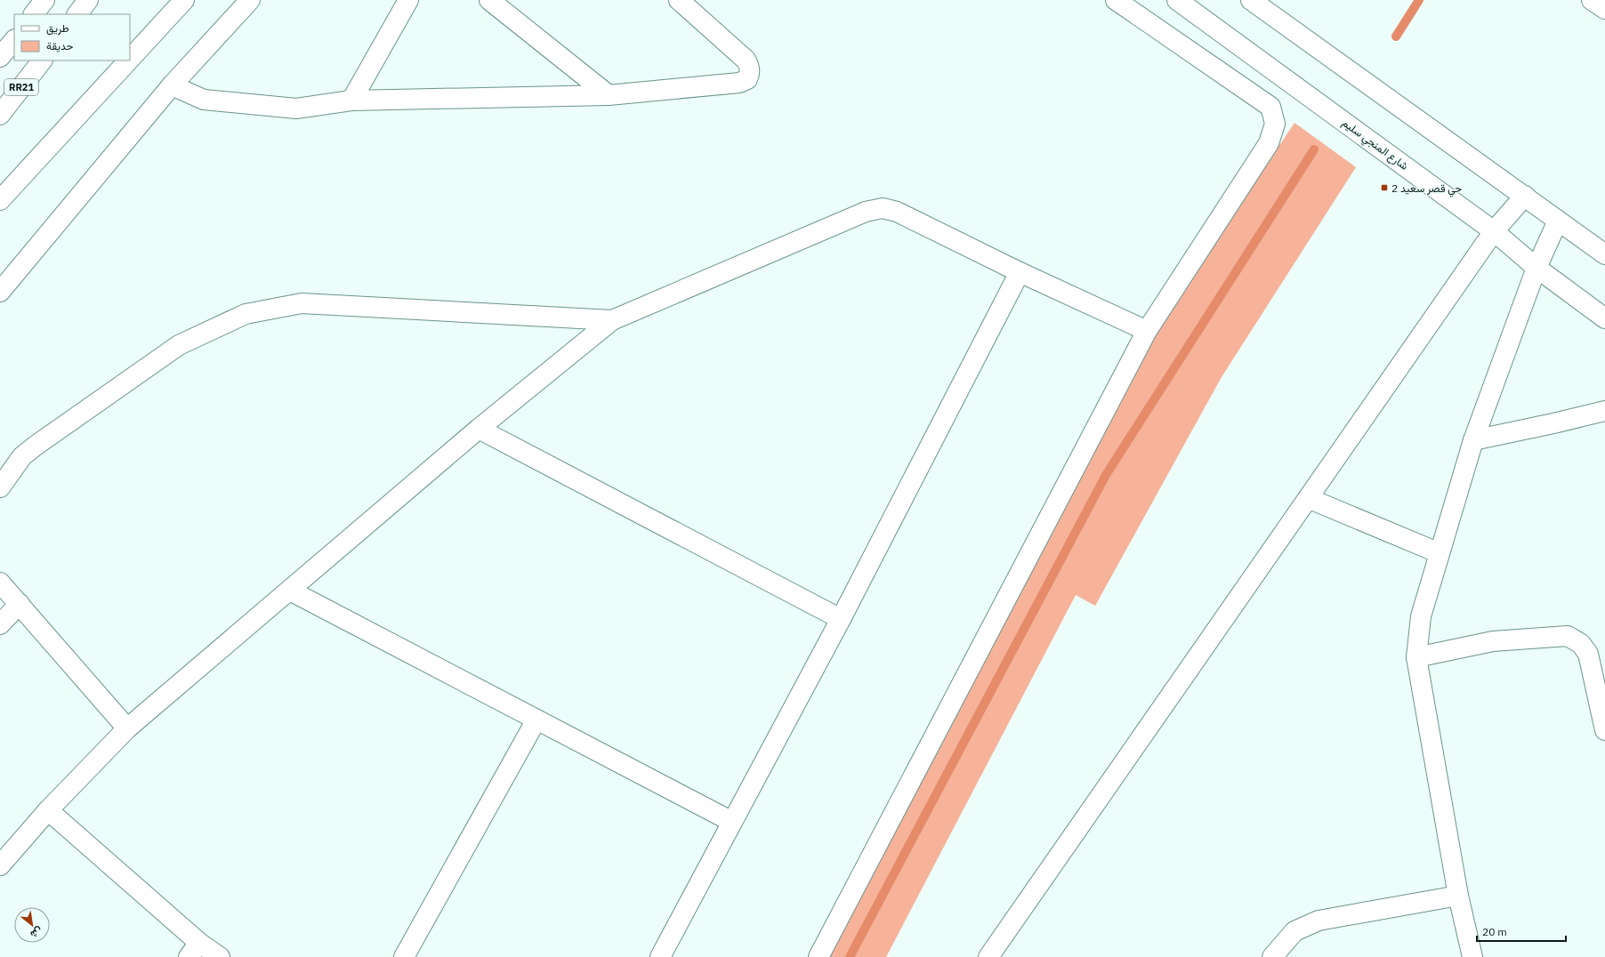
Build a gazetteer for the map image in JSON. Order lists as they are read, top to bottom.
{
  "streets": {
    "main road": ["RR21", "شارع المنجي سليم"]
  },
  "places": {
    "transit": ["2 حي قصر سعيد"]
  },
  "legend": ["طريق", "حديقة"],
  "scale_bar": "20 m",
  "north": "bottom right"
}
